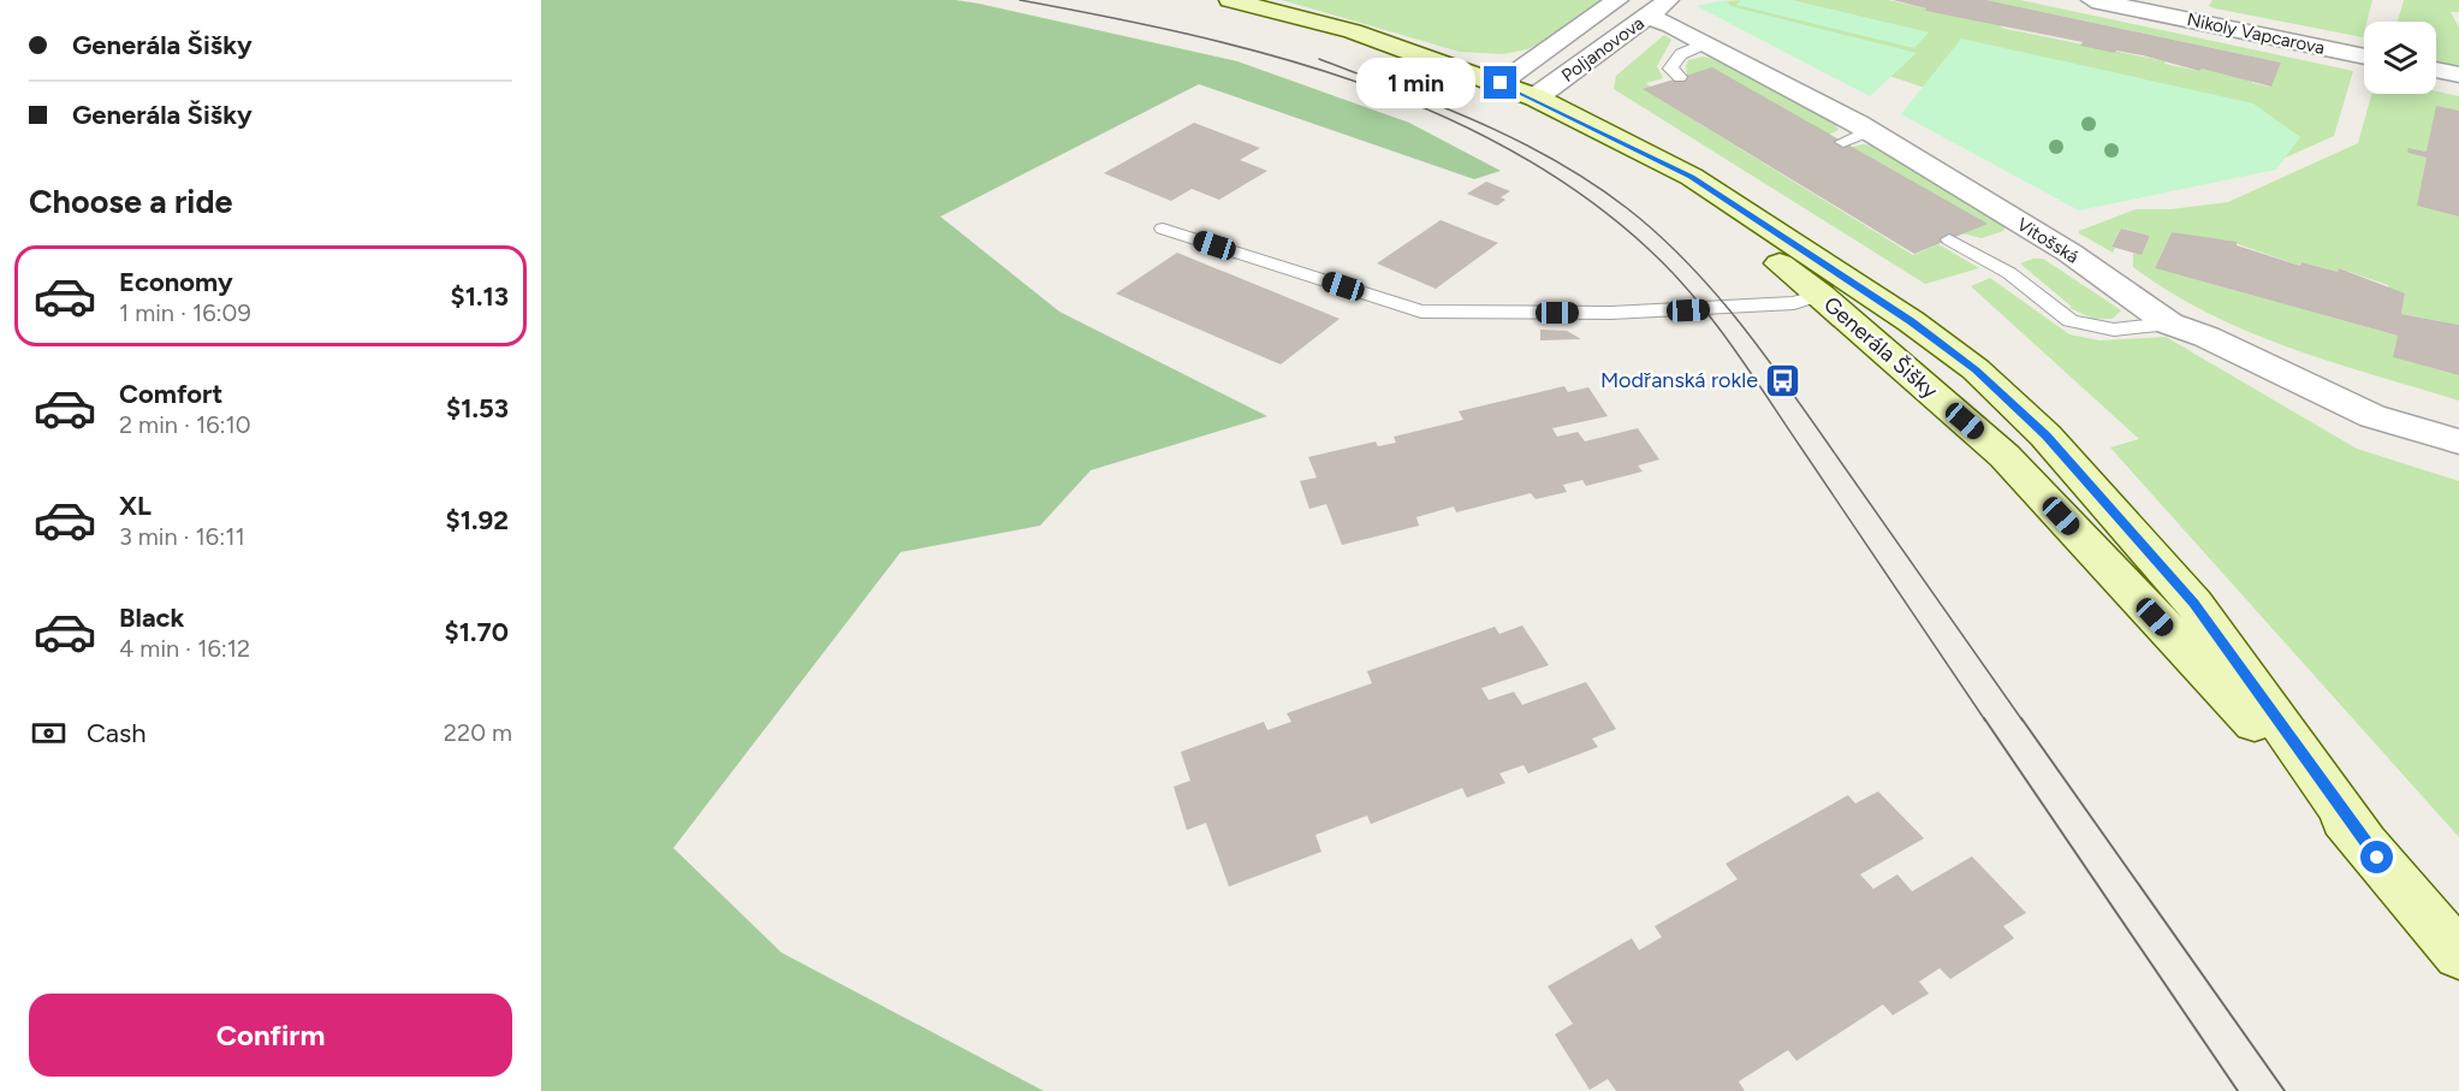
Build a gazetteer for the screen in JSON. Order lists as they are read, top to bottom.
{
  "streets": {
    "main road": ["Generála Šišky"],
    "street": ["Nikoly Vapcarova", "Poljanovova", "Vitošská"]
  },
  "crossings": [
    ["Poljanovova", "Vitošská"],
    ["Poljanovova", "Generála Šišky"]
  ],
  "places": {
    "bus stop": ["Modřanská rokle"]
  },
  "page": {
    "banner": ["Generála Šišky", "Generála Šišky"],
    "bubble": "1 min",
    "heading": "Choose a ride",
    "list": [
      {
        "name": "Economy",
        "note": "1 min · 16:09",
        "value": "$1.13"
      },
      {
        "name": "Comfort",
        "note": "2 min · 16:10",
        "value": "$1.53"
      },
      {
        "name": "XL",
        "note": "3 min · 16:11",
        "value": "$1.92"
      },
      {
        "name": "Black",
        "note": "4 min · 16:12",
        "value": "$1.70"
      }
    ],
    "pay": ["Cash", "220 m"],
    "buttons": "Confirm"
  }
}
